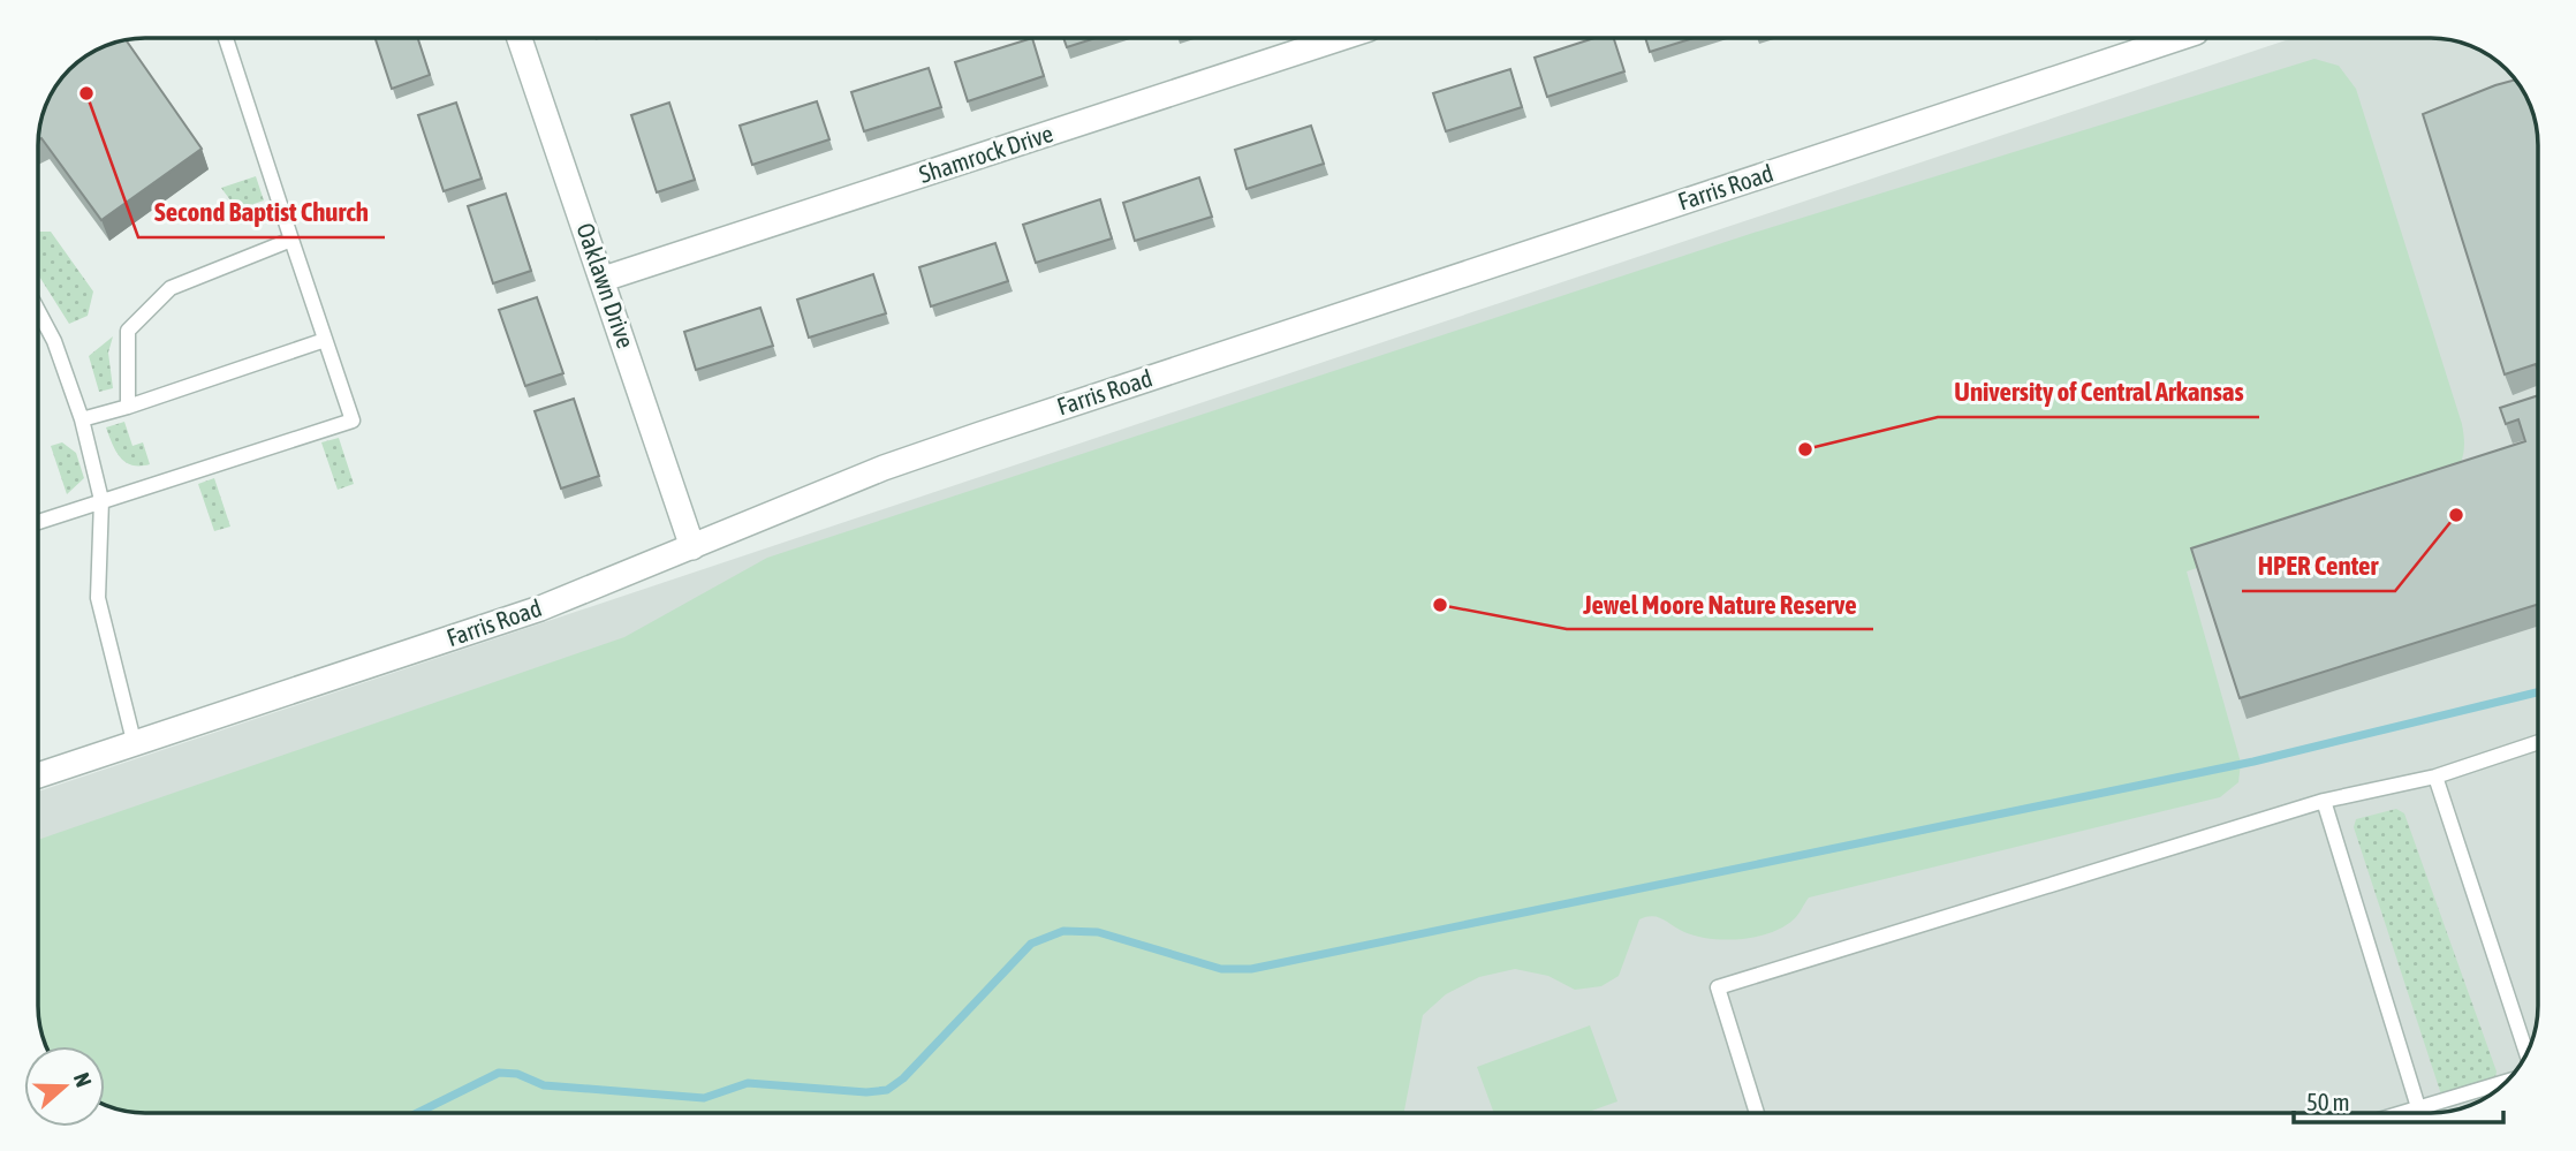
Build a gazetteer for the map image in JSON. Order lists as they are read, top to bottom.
{
  "streets": {
    "street": ["Shamrock Drive", "Farris Road", "Oaklawn Drive"]
  },
  "crossings": [
    ["Shamrock Drive", "Oaklawn Drive"],
    ["Farris Road", "Oaklawn Drive"]
  ],
  "places": [
    "Second Baptist Church",
    "University of Central Arkansas",
    "HPER Center",
    "Jewel Moore Nature Reserve"
  ],
  "scale_bar": "50 m",
  "north": "right"
}
